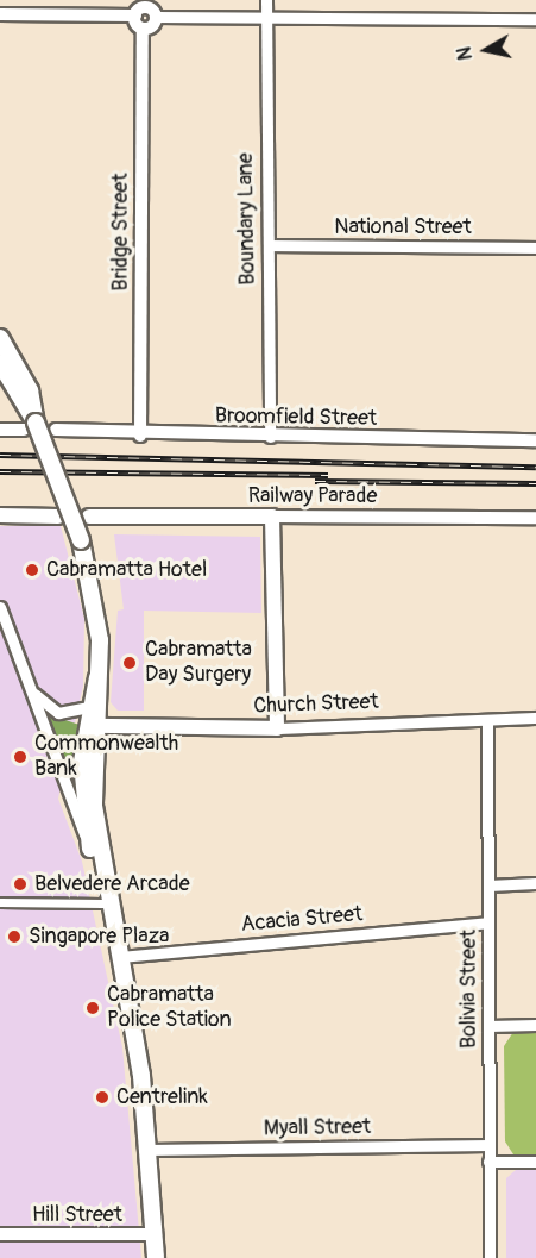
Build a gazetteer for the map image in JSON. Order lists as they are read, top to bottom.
{
  "streets": {
    "main road": ["Railway Parade", "Church Street"],
    "street": [
      "Boundary Lane",
      "National Street",
      "Bridge Street",
      "Broomfield Street",
      "Acacia Street",
      "Bolivia Street",
      "Myall Street",
      "Hill Street"
    ]
  },
  "crossings": [
    ["Boundary Lane", "National Street"],
    ["Boundary Lane", "Broomfield Street"],
    ["Bridge Street", "Broomfield Street"],
    ["Church Street", "Bolivia Street"],
    ["Acacia Street", "Bolivia Street"],
    ["Bolivia Street", "Myall Street"]
  ],
  "places": [
    "Cabramatta Hotel",
    "Cabramatta Day Surgery",
    "Commonwealth Bank",
    "Belvedere Arcade",
    "Singapore Plaza",
    "Cabramatta Police Station",
    "Centrelink"
  ],
  "north": "left"
}
